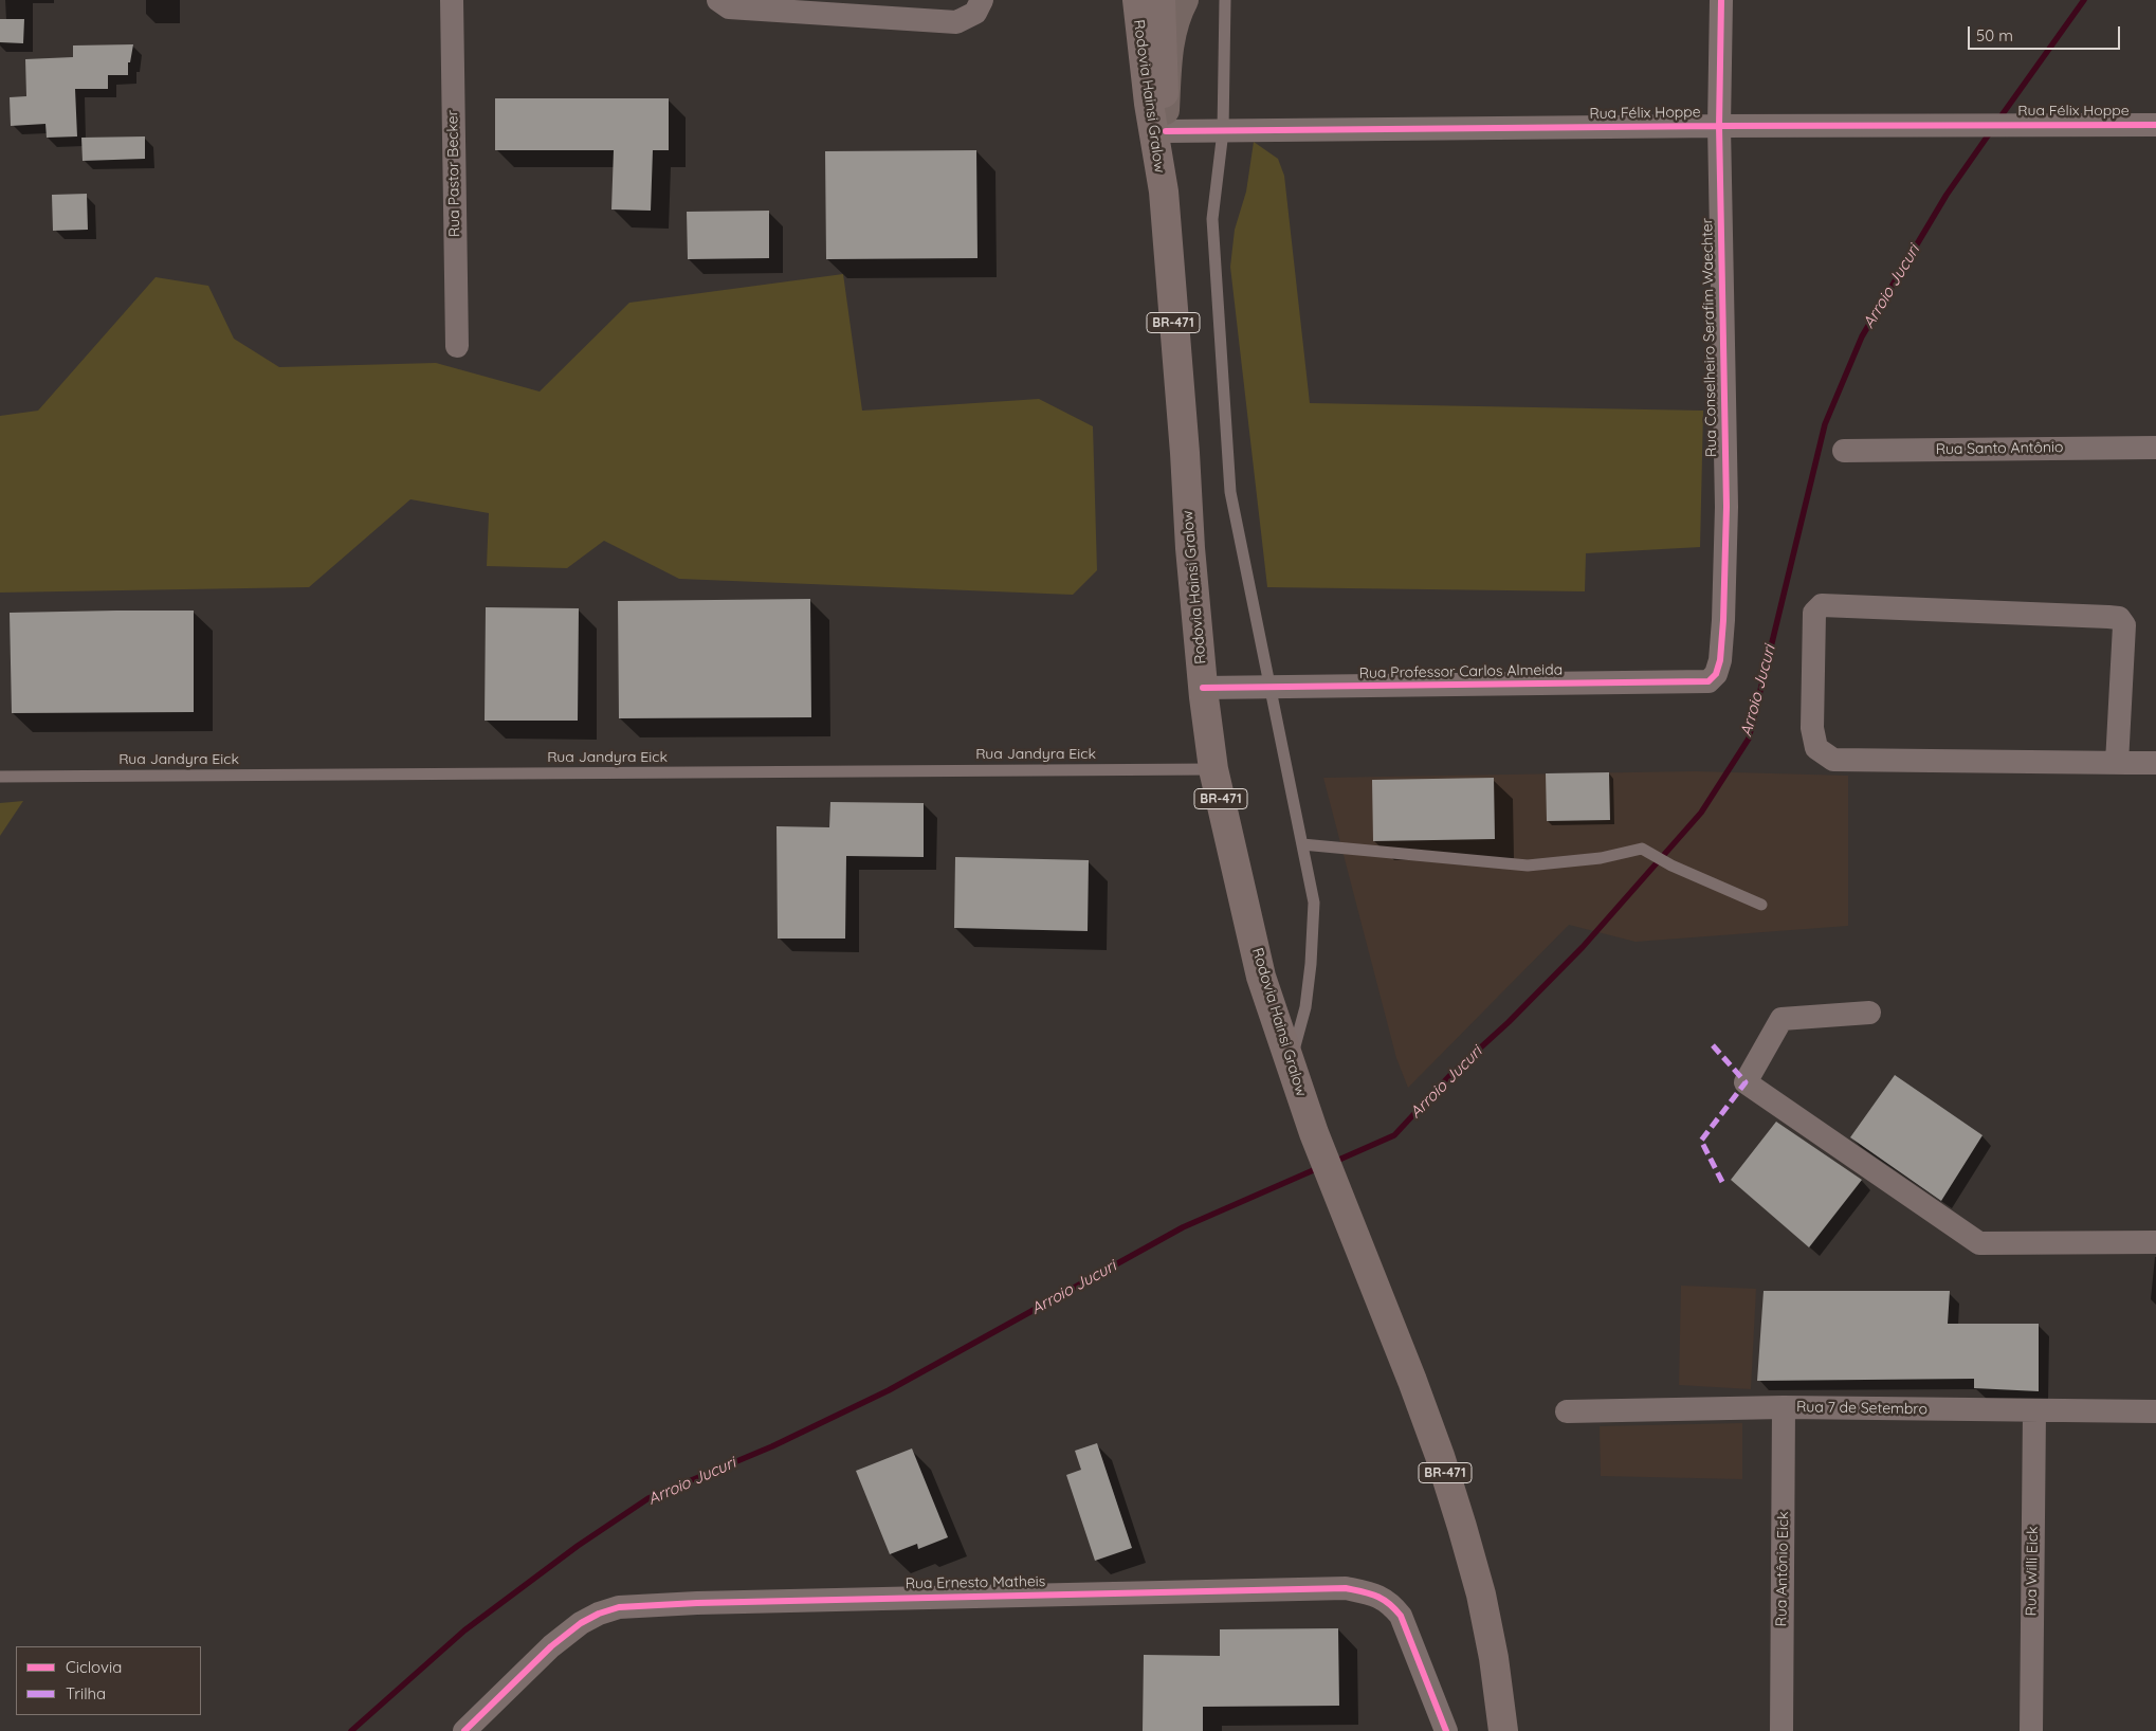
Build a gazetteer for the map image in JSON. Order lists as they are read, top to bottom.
{
  "streets": {
    "main road": ["Rodovia Hainsi Gralow", "BR-471"],
    "street": [
      "Rua Félix Hoppe",
      "Rua Pastor Becker",
      "Rua Conselheiro Serafim Waechter",
      "Rua Santo Antônio",
      "Rua Professor Carlos Almeida",
      "Rua 7 de Setembro",
      "Rua Antônio Eick",
      "Rua Willi Eick",
      "Rua Ernesto Matheis"
    ],
    "lane": ["Rua Jandyra Eick"]
  },
  "crossings": [
    ["Rodovia Hainsi Gralow", "Rua Félix Hoppe"],
    ["Rodovia Hainsi Gralow", "Rua Professor Carlos Almeida"],
    ["Rodovia Hainsi Gralow", "Rua Jandyra Eick"],
    ["Rua Félix Hoppe", "Rua Conselheiro Serafim Waechter"],
    ["Rua Conselheiro Serafim Waechter", "Rua Professor Carlos Almeida"],
    ["Rua 7 de Setembro", "Rua Antônio Eick"],
    ["Rua 7 de Setembro", "Rua Willi Eick"]
  ],
  "water": ["Arroio Jucuri"],
  "legend": ["Ciclovia", "Trilha"],
  "scale_bar": "50 m"
}
